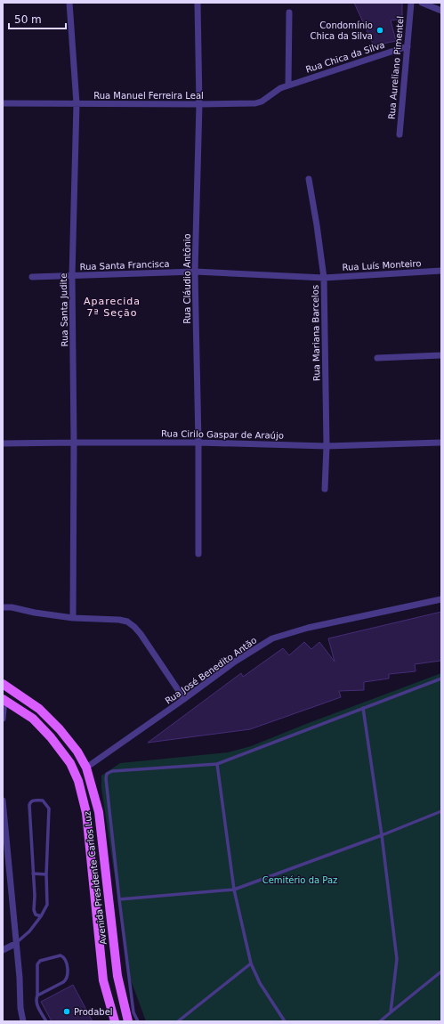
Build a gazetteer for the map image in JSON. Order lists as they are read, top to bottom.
{
  "streets": {
    "main road": ["Avenida Presidente Carlos Luz"],
    "street": [
      "Rua Chica da Silva",
      "Rua Aureliano Pimentel",
      "Rua Manuel Ferreira Leal",
      "Rua Santa Francisca",
      "Rua Luís Monteiro",
      "Rua Cláudio Antônio",
      "Rua Santa Judite",
      "Rua Mariana Barcelos",
      "Rua Cirilo Gaspar de Araújo",
      "Rua José Benedito Antão"
    ]
  },
  "crossings": [
    ["Rua Chica da Silva", "Rua Aureliano Pimentel"],
    ["Rua Chica da Silva", "Rua Manuel Ferreira Leal"],
    ["Rua Manuel Ferreira Leal", "Rua Cláudio Antônio"],
    ["Rua Manuel Ferreira Leal", "Rua Santa Judite"],
    ["Rua Santa Francisca", "Rua Luís Monteiro"],
    ["Rua Santa Francisca", "Rua Cláudio Antônio"],
    ["Rua Santa Francisca", "Rua Santa Judite"],
    ["Rua Santa Francisca", "Rua Mariana Barcelos"],
    ["Rua Luís Monteiro", "Rua Mariana Barcelos"],
    ["Rua Cláudio Antônio", "Rua Cirilo Gaspar de Araújo"],
    ["Rua Santa Judite", "Rua Cirilo Gaspar de Araújo"],
    ["Rua Mariana Barcelos", "Rua Cirilo Gaspar de Araújo"],
    ["Rua José Benedito Antão", "Avenida Presidente Carlos Luz"]
  ],
  "districts": ["Aparecida 7ª Seção"],
  "parks": ["Cemitério da Paz"],
  "places": ["Condomínio Chica da Silva", "Prodabel"],
  "scale_bar": "50 m"
}
